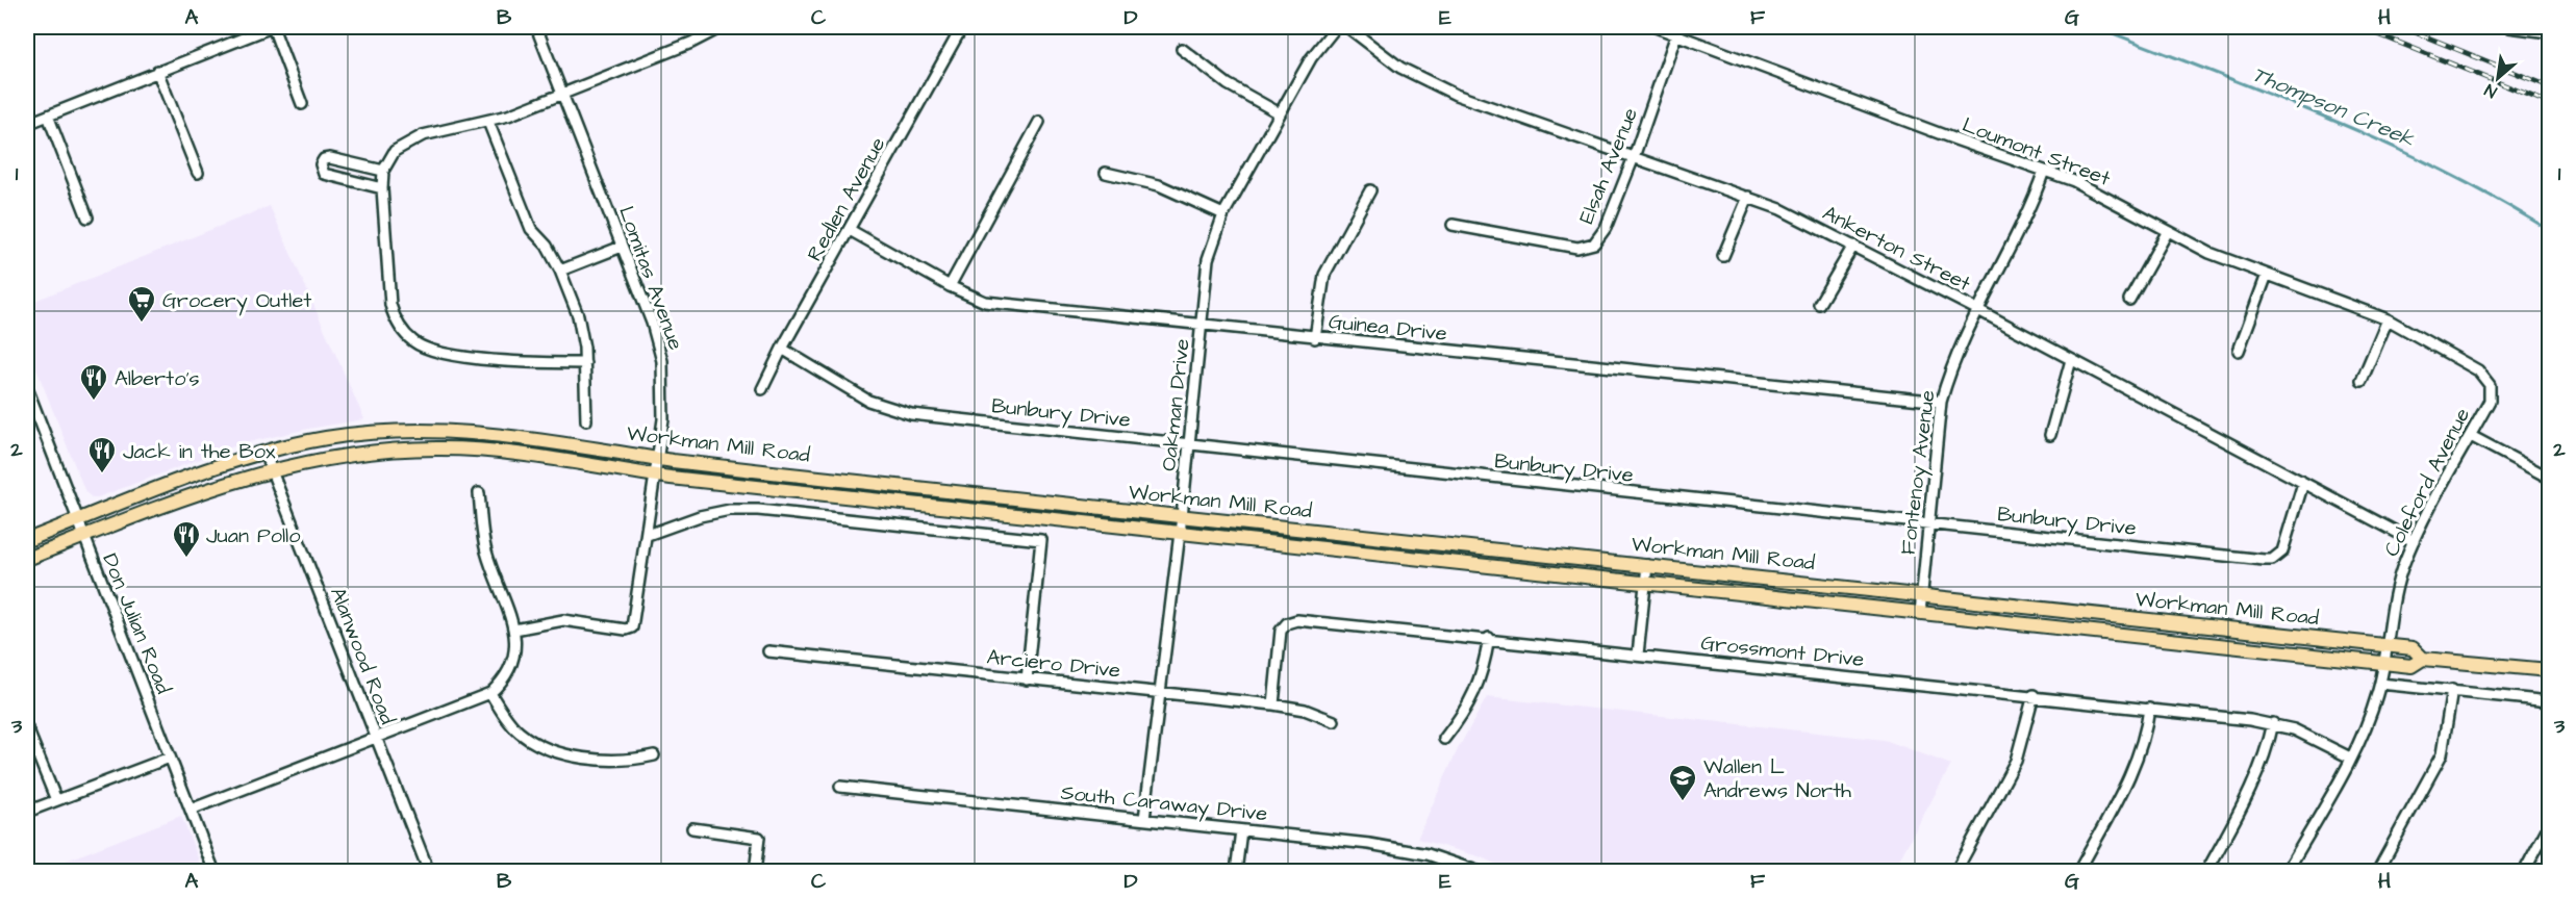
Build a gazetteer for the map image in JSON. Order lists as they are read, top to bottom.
{
  "streets": {
    "main road": ["Workman Mill Road"],
    "street": [
      "Loumont Street",
      "Elsah Avenue",
      "Redlen Avenue",
      "Ankerton Street",
      "Lomitas Avenue",
      "Guinea Drive",
      "Oakman Drive",
      "Bunbury Drive",
      "Fontenoy Avenue",
      "Coleford Avenue",
      "Don Julian Road",
      "Grossmont Drive",
      "Alanwood Road",
      "Arciero Drive",
      "South Caraway Drive"
    ]
  },
  "crossings": [
    ["Loumont Street", "Elsah Avenue"],
    ["Loumont Street", "Fontenoy Avenue"],
    ["Loumont Street", "Coleford Avenue"],
    ["Elsah Avenue", "Ankerton Street"],
    ["Redlen Avenue", "Guinea Drive"],
    ["Redlen Avenue", "Bunbury Drive"],
    ["Ankerton Street", "Bunbury Drive"],
    ["Ankerton Street", "Fontenoy Avenue"],
    ["Ankerton Street", "Coleford Avenue"],
    ["Lomitas Avenue", "Workman Mill Road"],
    ["Guinea Drive", "Oakman Drive"],
    ["Guinea Drive", "Fontenoy Avenue"],
    ["Oakman Drive", "Bunbury Drive"],
    ["Oakman Drive", "Workman Mill Road"],
    ["Oakman Drive", "Arciero Drive"],
    ["Oakman Drive", "South Caraway Drive"],
    ["Bunbury Drive", "Fontenoy Avenue"],
    ["Workman Mill Road", "Fontenoy Avenue"],
    ["Workman Mill Road", "Coleford Avenue"],
    ["Workman Mill Road", "Don Julian Road"],
    ["Workman Mill Road", "Alanwood Road"],
    ["Coleford Avenue", "Grossmont Drive"],
    ["Grossmont Drive", "Arciero Drive"]
  ],
  "water": ["Thompson Creek"],
  "places": {
    "supermarket": ["Grocery Outlet"],
    "restaurant": ["Alberto's", "Jack in the Box", "Juan Pollo"],
    "school or university": ["Wallen L Andrews North"]
  },
  "north": "bottom left",
  "grid": {
    "columns": [
      "A",
      "B",
      "C",
      "D",
      "E",
      "F",
      "G",
      "H"
    ],
    "rows": ["1", "2", "3"]
  }
}
